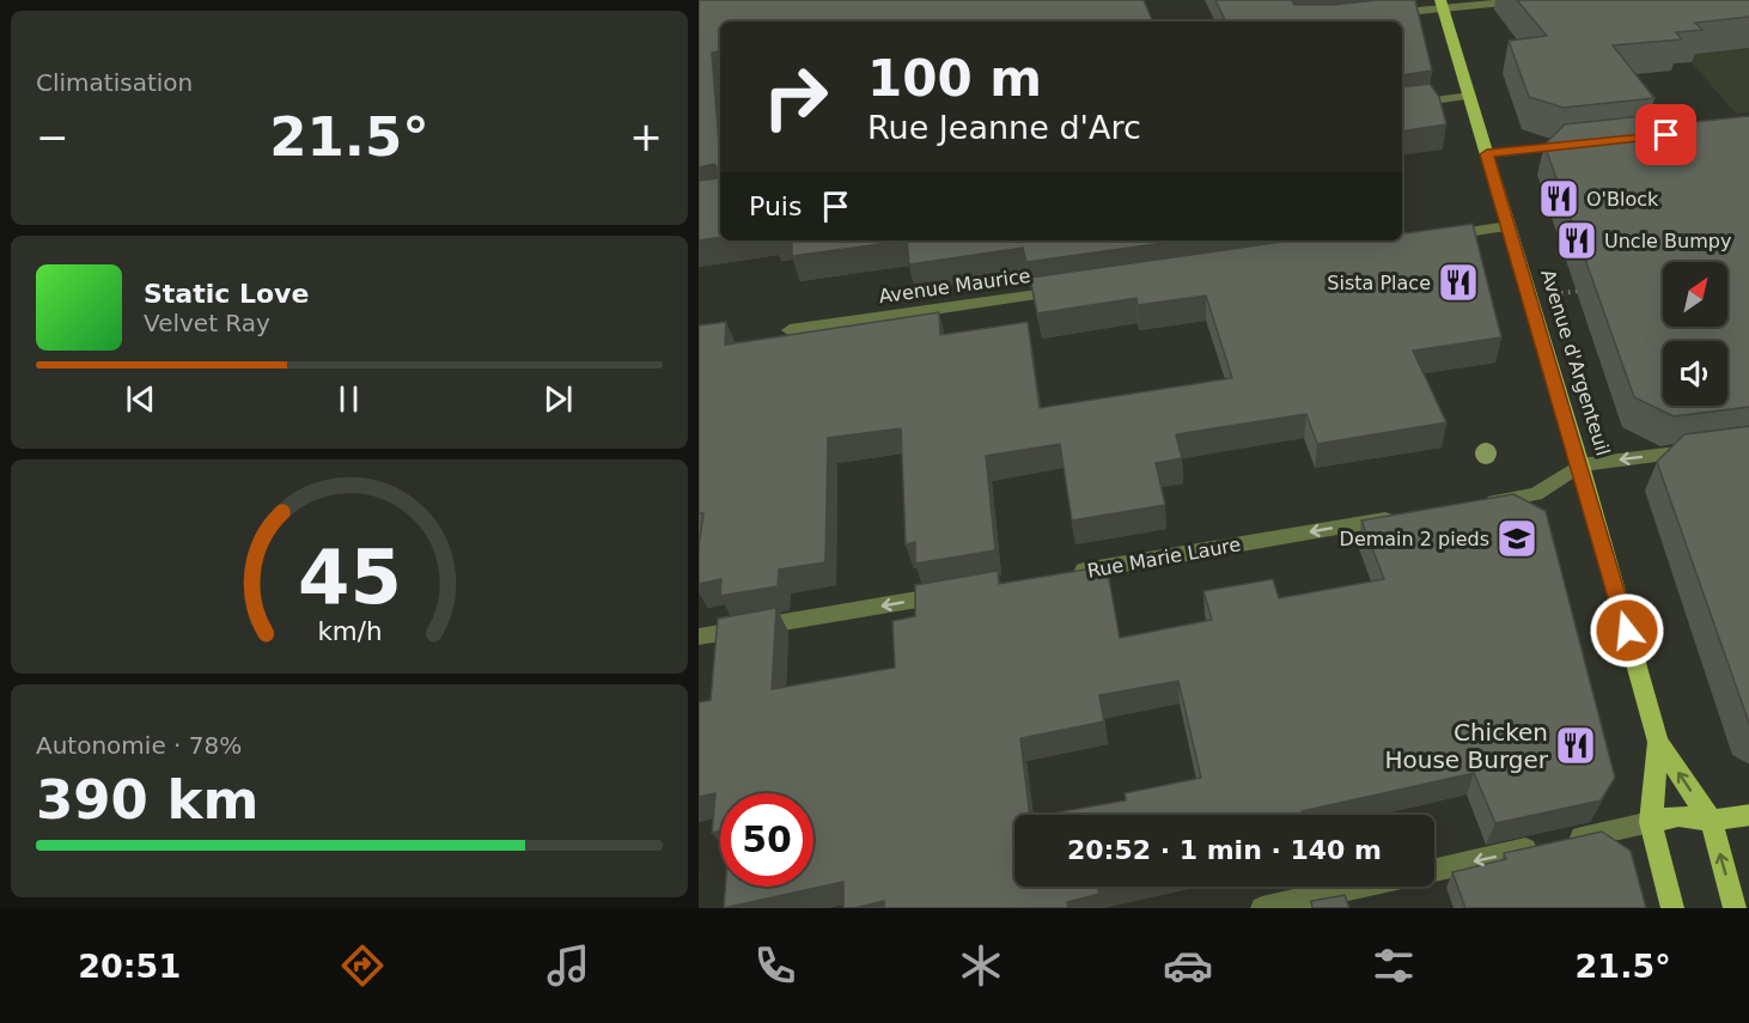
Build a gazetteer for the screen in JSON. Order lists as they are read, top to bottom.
{
  "streets": {
    "main road": ["Avenue d'Argenteuil"],
    "street": ["Avenue Maurice", "Rue Marie Laure"]
  },
  "one_way": ["Rue Marie Laure"],
  "places": {
    "restaurant": [
      "O'Block",
      "Uncle Bumpy",
      "Sista Place",
      "Chicken House Burger"
    ],
    "school or university": ["Demain 2 pieds"]
  },
  "north": "top right",
  "page": {
    "tile": [
      "Climatisation",
      ["Autonomie · 78%", "390 km"]
    ],
    "turn": ["100 m", "Rue Jeanne d'Arc"],
    "heat": ["−", "21.5°", "+"],
    "then": "Puis",
    "song": ["Static Love", "Velvet Ray"],
    "limit": "50",
    "trip": "20:52 · 1 min · 140 m",
    "tabs": ["20:51", "21.5°"],
    "gauge": ["45", "km/h"]
  }
}
